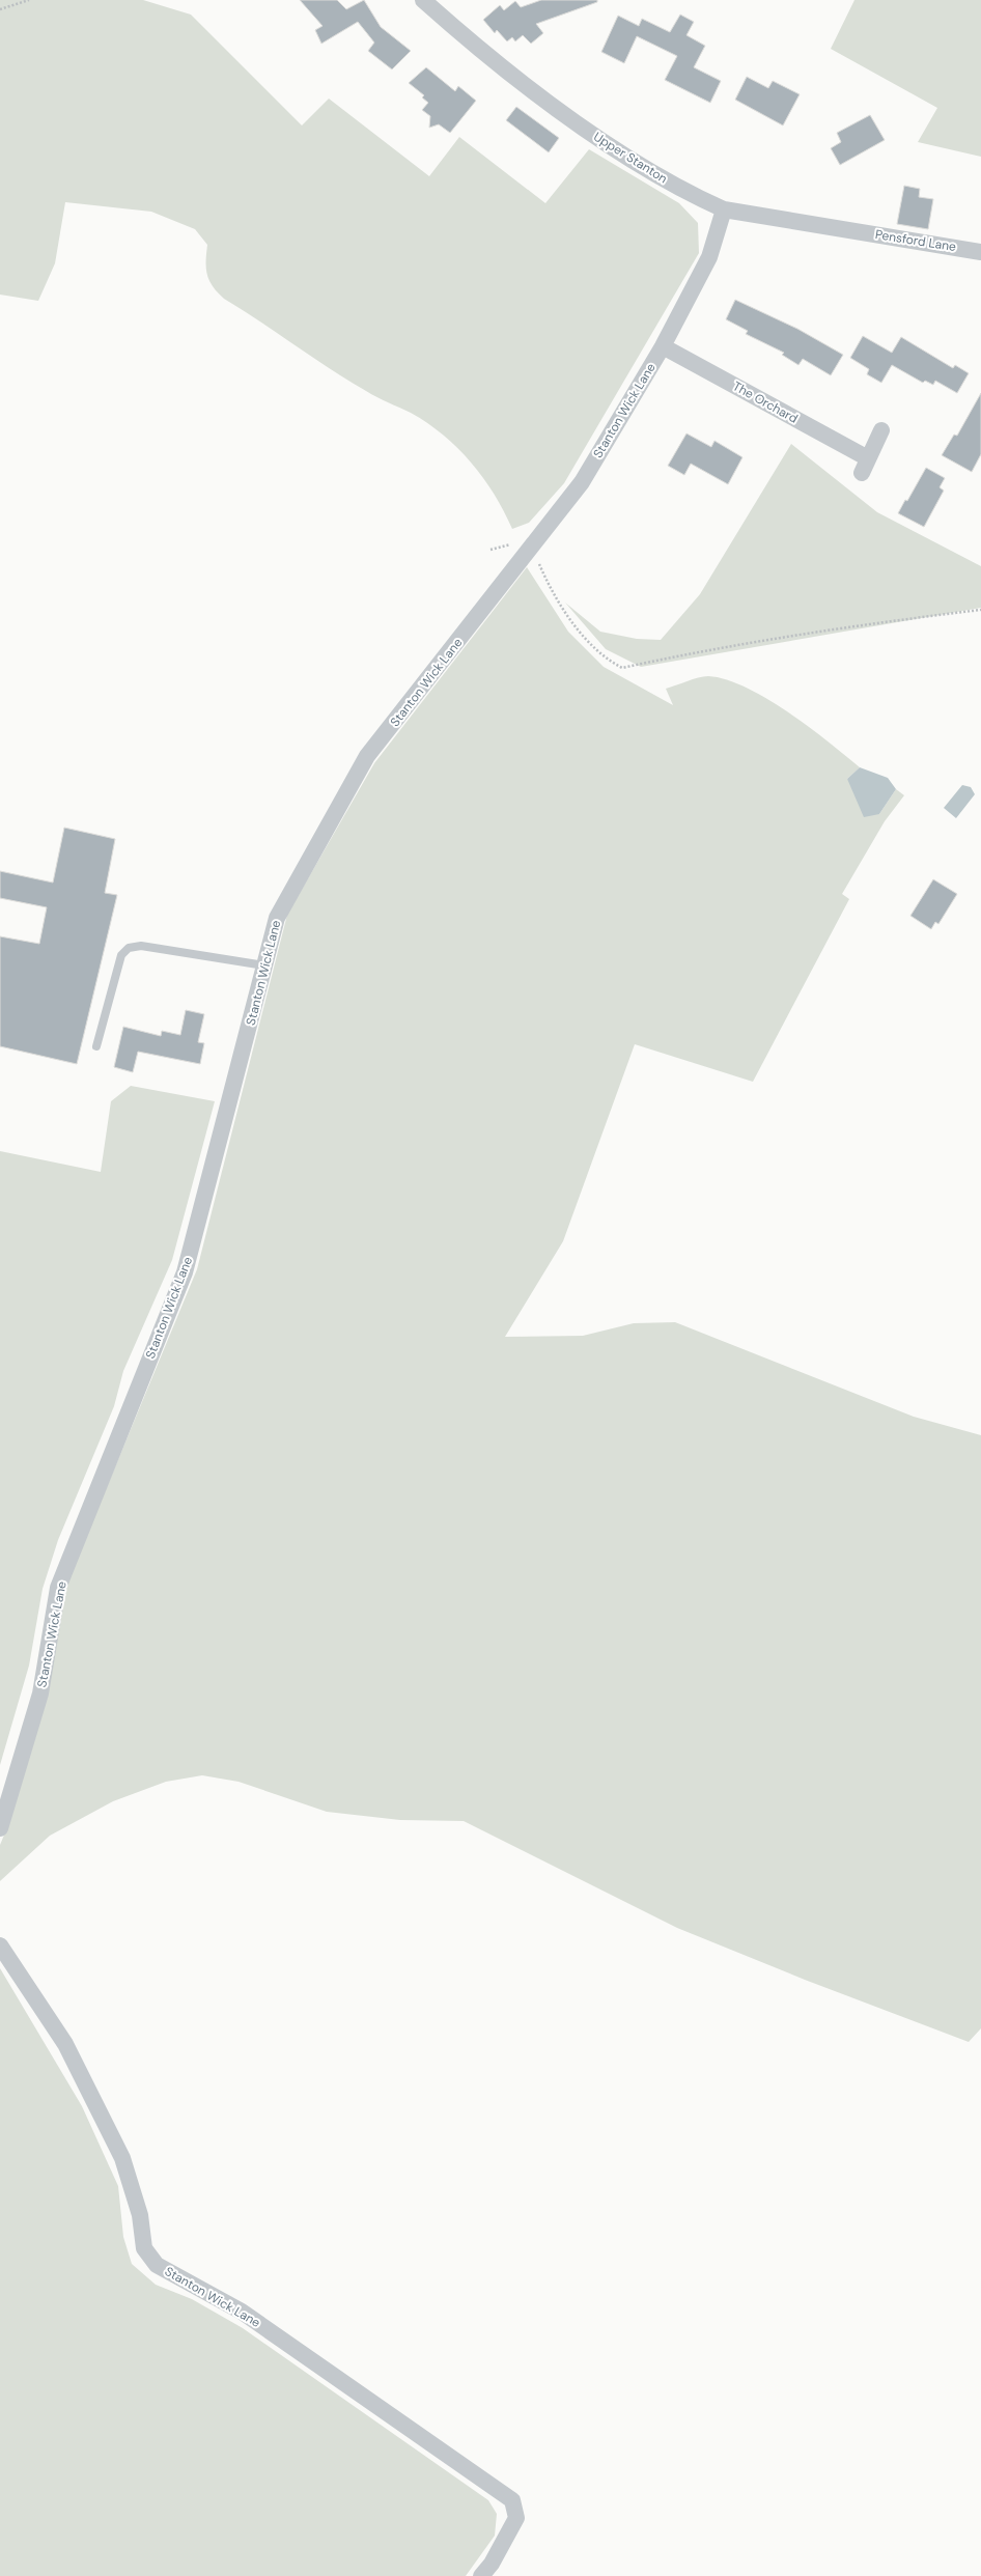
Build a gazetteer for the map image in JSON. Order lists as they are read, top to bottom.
{
  "streets": {
    "street": [
      "Upper Stanton",
      "Pensford Lane",
      "The Orchard",
      "Stanton Wick Lane"
    ]
  },
  "crossings": [
    ["Upper Stanton", "Pensford Lane"],
    ["Upper Stanton", "Stanton Wick Lane"],
    ["The Orchard", "Stanton Wick Lane"]
  ]
}
